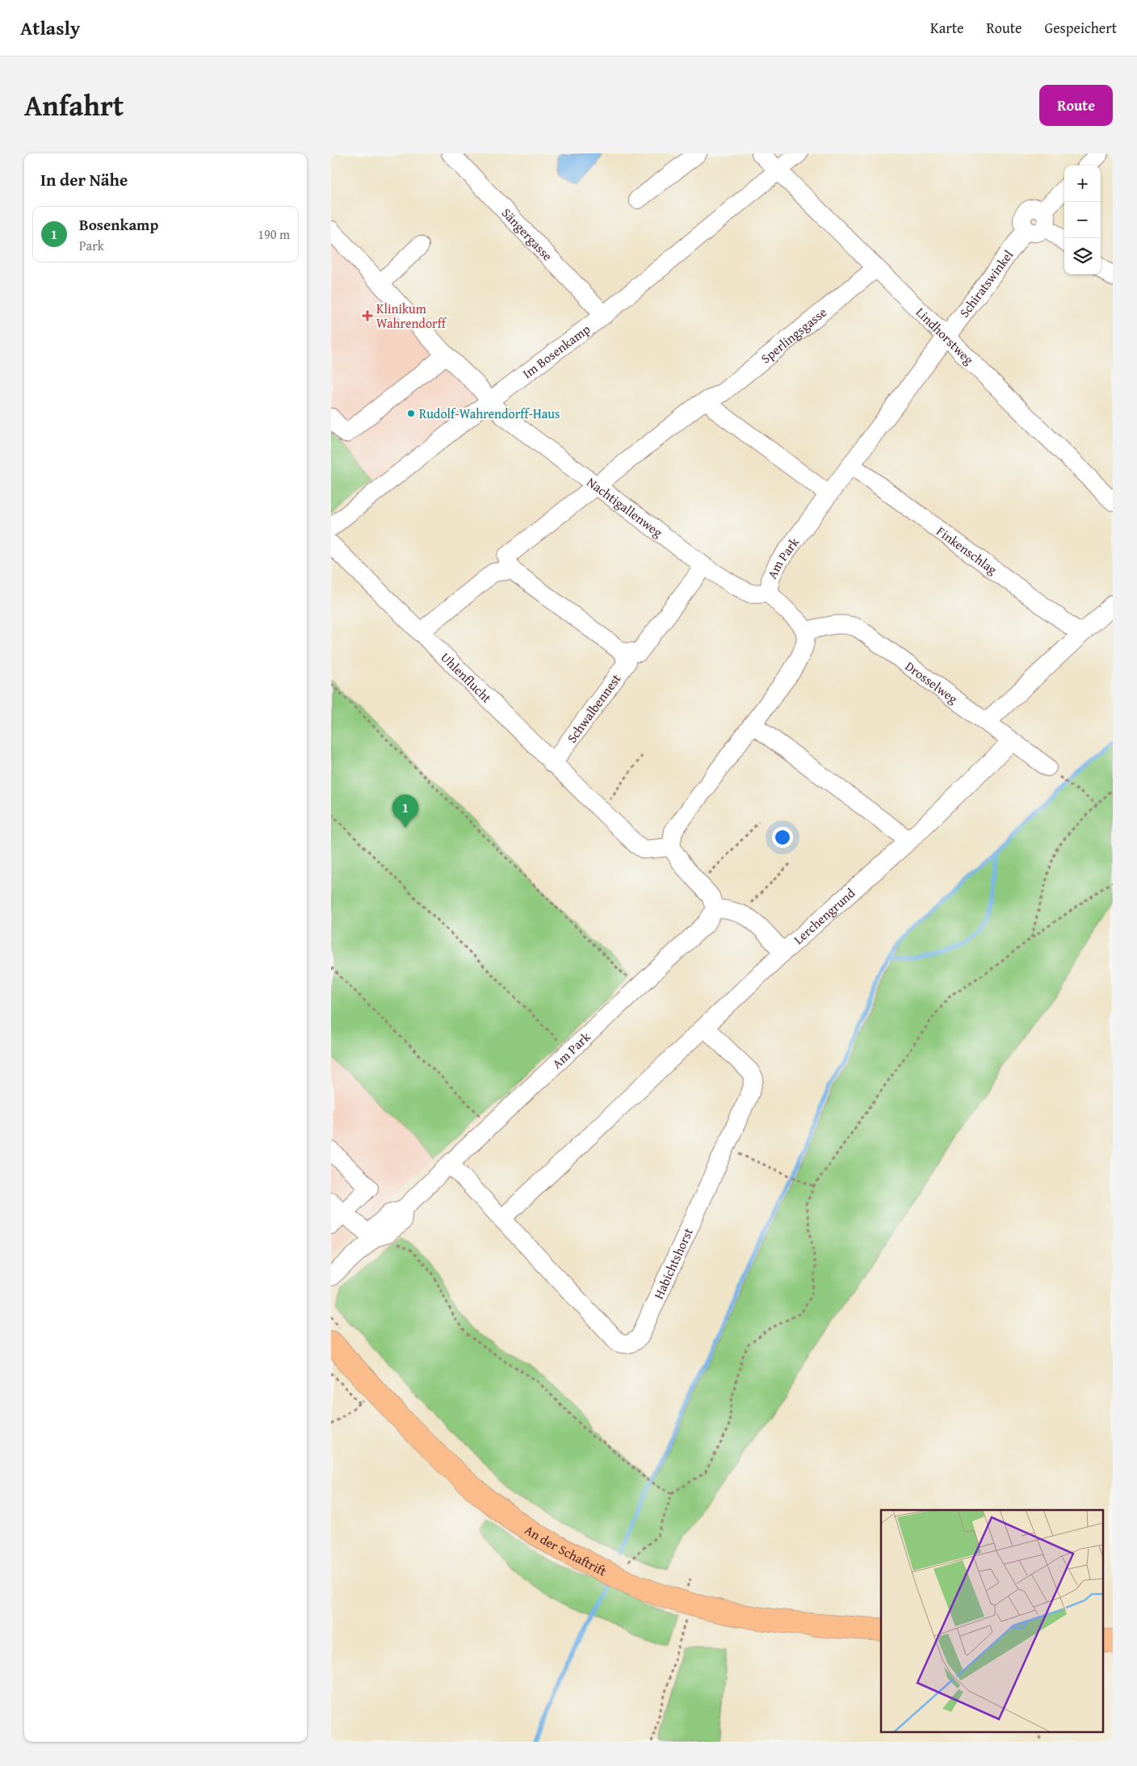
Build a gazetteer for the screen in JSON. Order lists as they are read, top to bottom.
{
  "streets": {
    "main road": ["An der Schaftrift"],
    "street": [
      "Sängergasse",
      "Schiratswinkel",
      "Sperlingsgasse",
      "Lindhorstweg",
      "Im Bosenkamp",
      "Nachtigallenweg",
      "Finkenschlag",
      "Am Park",
      "Uhlenflucht",
      "Drosselweg",
      "Schwalbennest",
      "Lerchengrund",
      "Habichtshorst"
    ]
  },
  "crossings": [
    ["Sängergasse", "Im Bosenkamp"],
    ["Schiratswinkel", "Lindhorstweg"],
    ["Schiratswinkel", "Am Park"],
    ["Sperlingsgasse", "Lindhorstweg"],
    ["Sperlingsgasse", "Nachtigallenweg"],
    ["Lindhorstweg", "Im Bosenkamp"],
    ["Lindhorstweg", "Am Park"],
    ["Im Bosenkamp", "Nachtigallenweg"],
    ["Nachtigallenweg", "Am Park"],
    ["Finkenschlag", "Am Park"],
    ["Am Park", "Drosselweg"],
    ["Am Park", "Lerchengrund"],
    ["Am Park", "Habichtshorst"],
    ["Uhlenflucht", "Schwalbennest"],
    ["Drosselweg", "Lerchengrund"]
  ],
  "places": {
    "health": ["Klinikum Wahrendorff"],
    "other": ["Rudolf-Wahrendorff-Haus"]
  },
  "page": {
    "header": "Atlasly",
    "nav": ["Karte", "Route", "Gespeichert"],
    "title": "Anfahrt",
    "buttons": "Route",
    "heading": "In der Nähe",
    "map_buttons": ["+", "−"],
    "list": [
      {
        "mark": "1",
        "name": "Bosenkamp",
        "note": "Park",
        "value": "190 m"
      }
    ],
    "pins": "1"
  }
}
